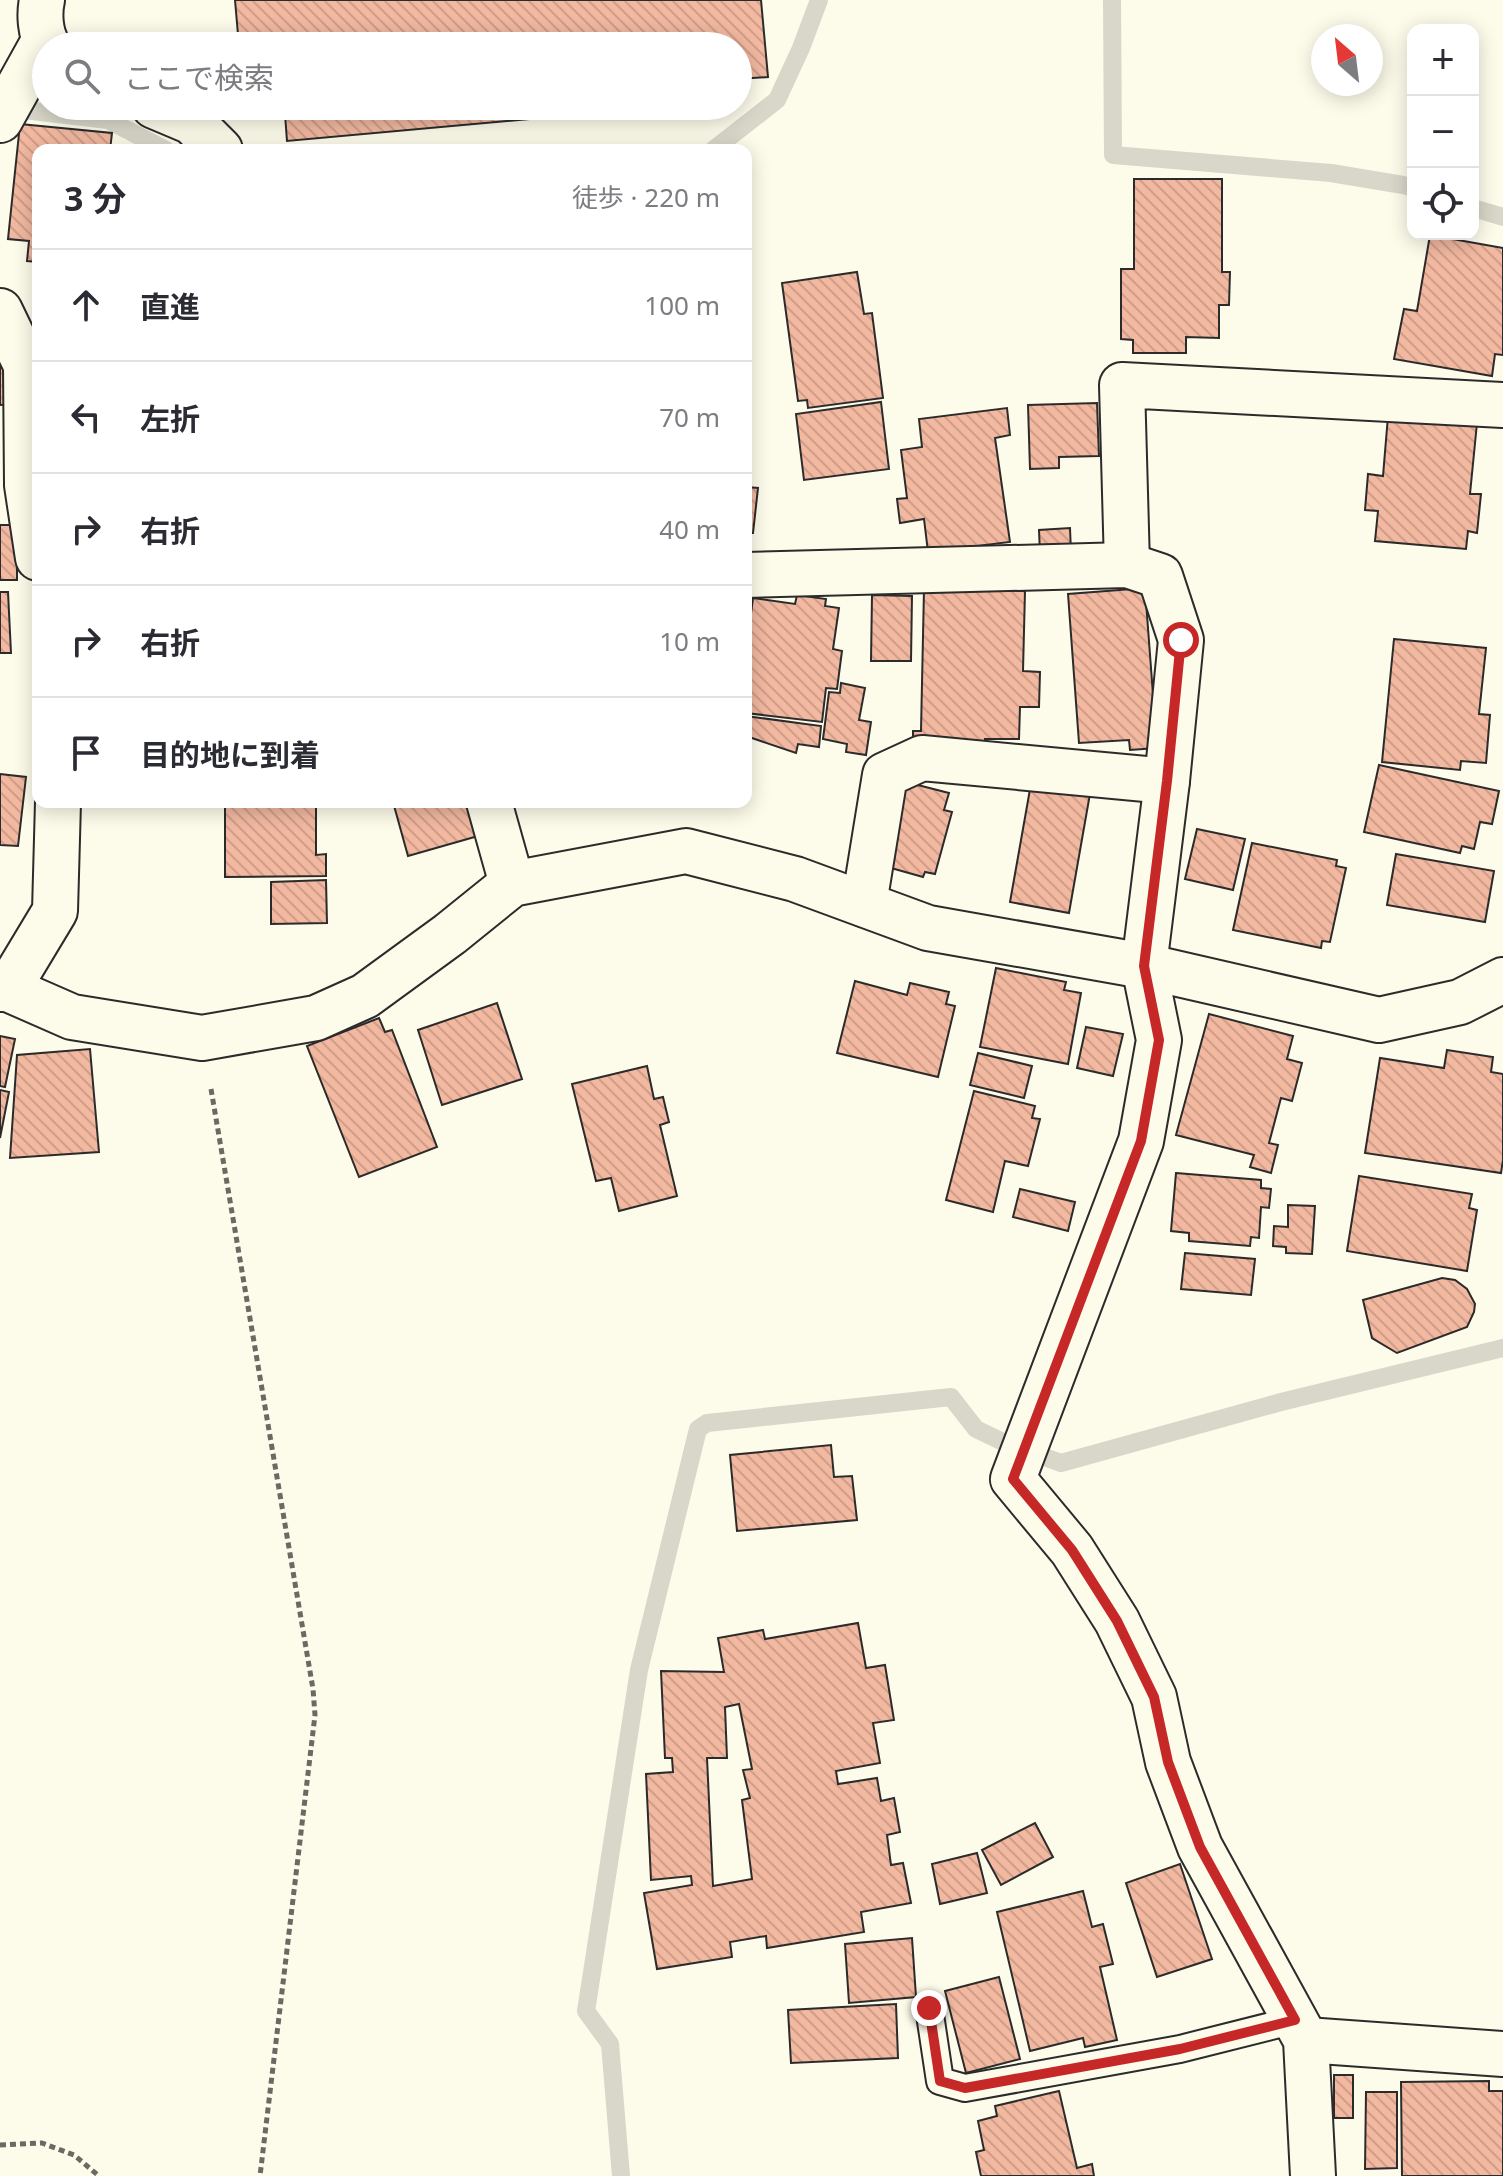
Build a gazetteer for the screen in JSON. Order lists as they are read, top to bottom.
{
  "north": "top left",
  "page": {
    "map_buttons": ["+", "−"],
    "search": "ここで検索",
    "heading": ["3 分", "徒歩 · 220 m"],
    "list": [
      ["直進", "100 m"],
      ["左折", "70 m"],
      ["右折", "40 m"],
      ["右折", "10 m"],
      "目的地に到着"
    ]
  }
}
